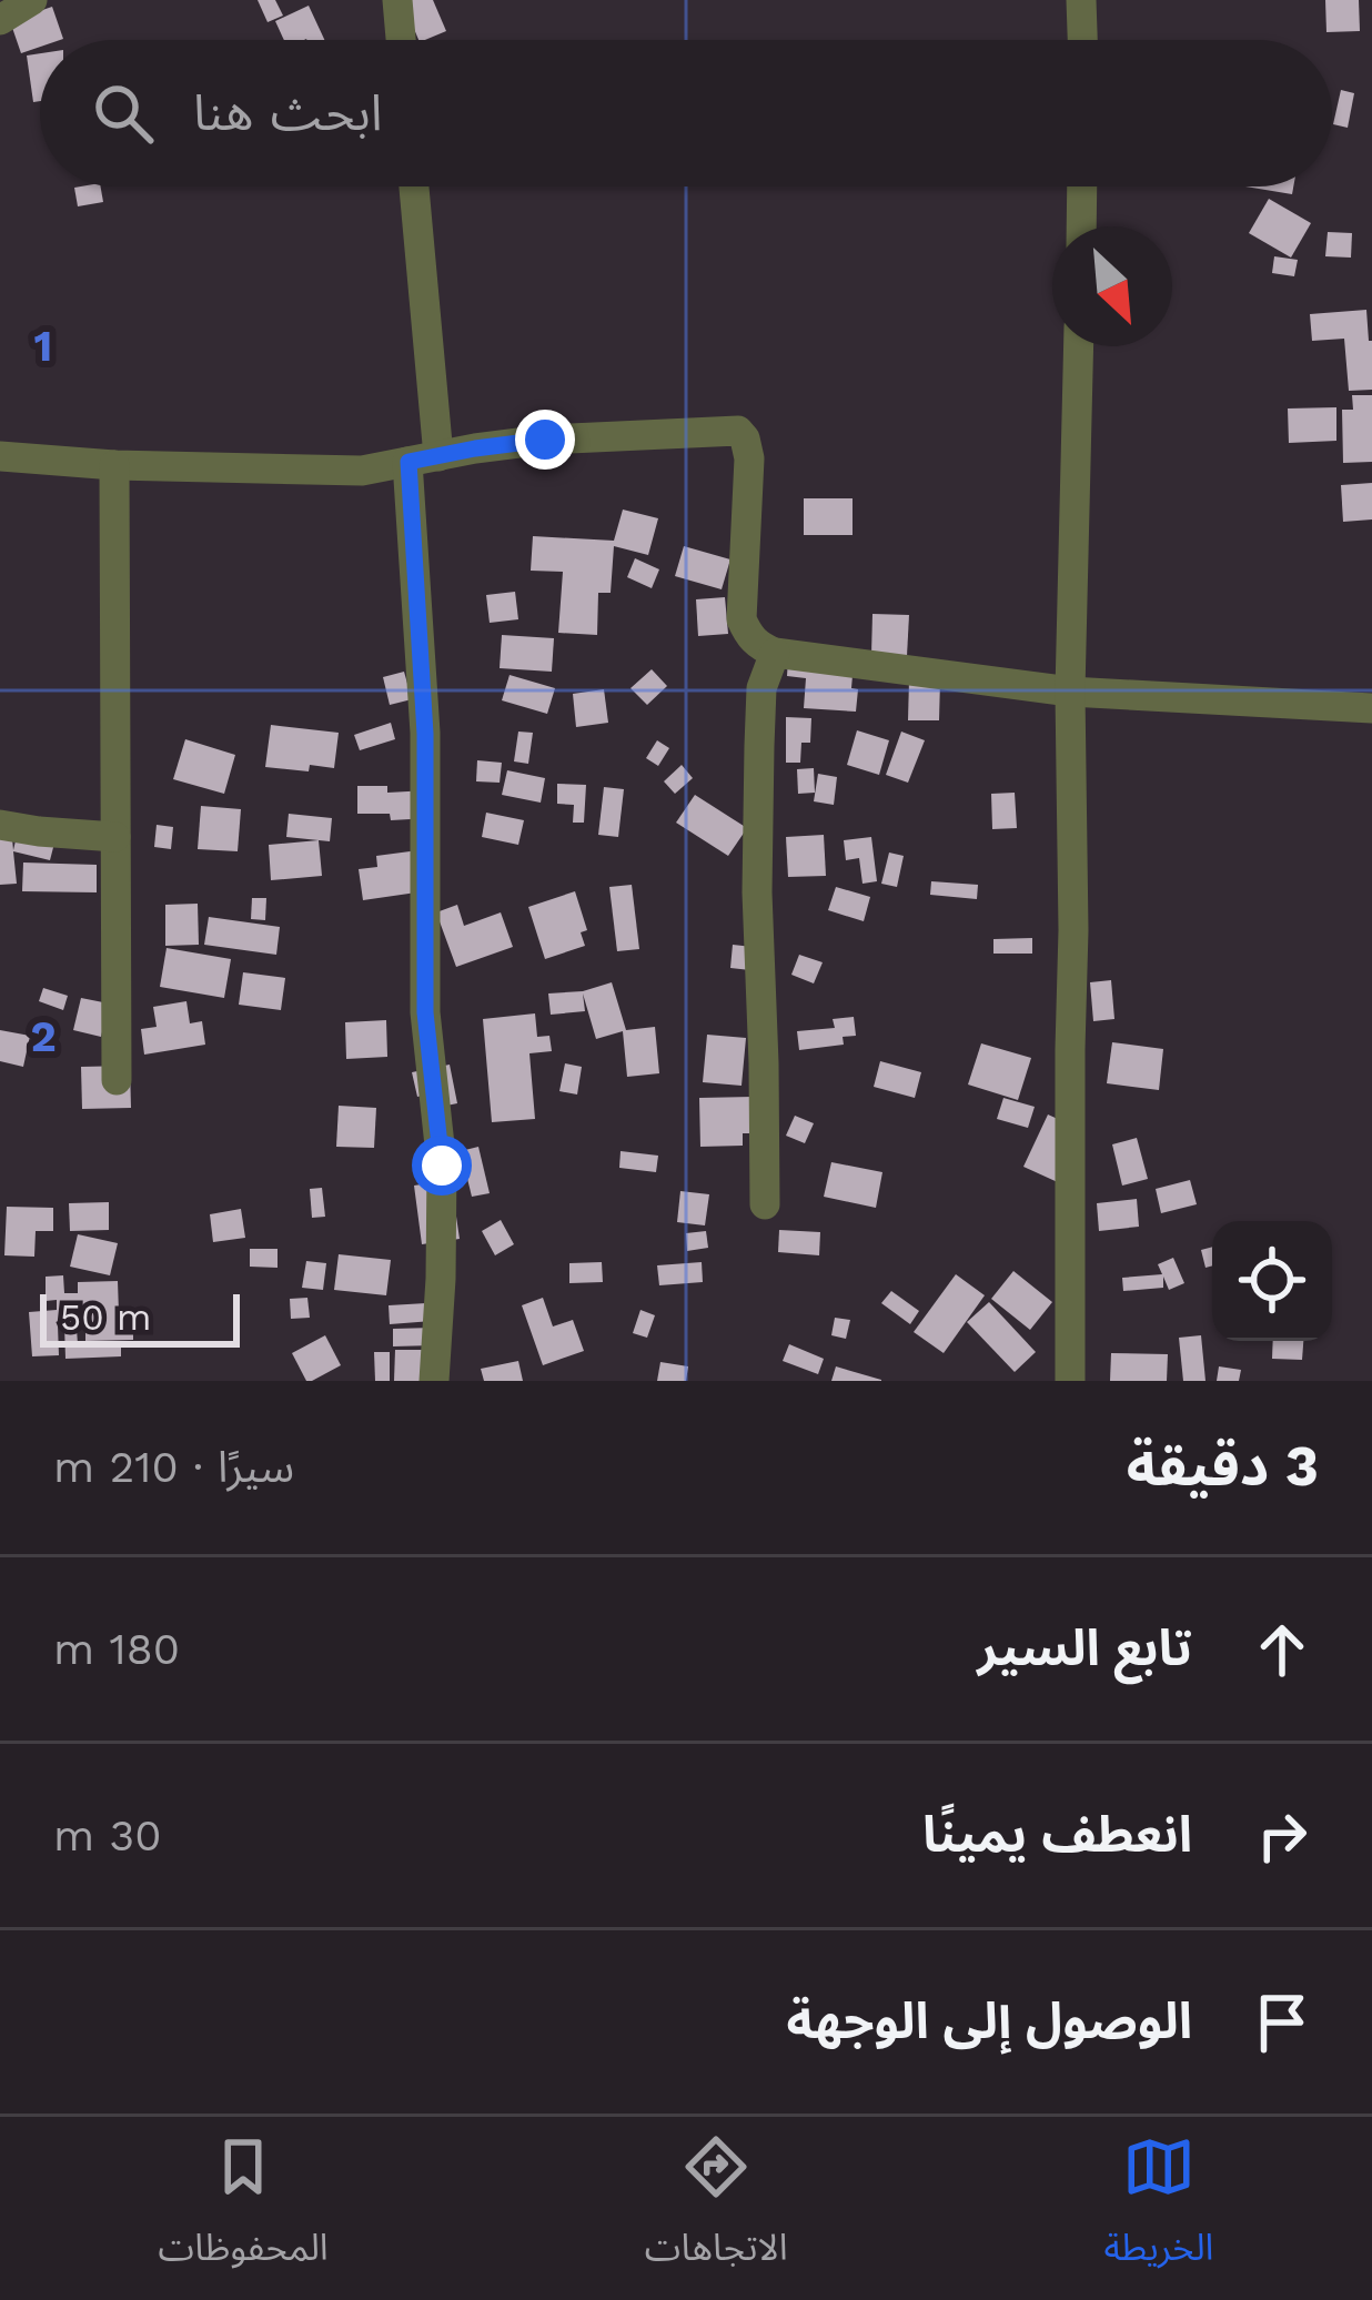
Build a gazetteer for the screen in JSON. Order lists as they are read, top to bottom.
{
  "scale_bar": "50 m",
  "north": "bottom right",
  "page": {
    "search": "ابحث هنا",
    "scale": "50 m",
    "heading": ["3 دقيقة", "سيرًا · 210 m"],
    "list": [
      ["تابع السير", "180 m"],
      ["انعطف يمينًا", "30 m"],
      "الوصول إلى الوجهة"
    ],
    "nav": ["الخريطة", "الاتجاهات", "المحفوظات"]
  },
  "grid": {
    "rows": ["1", "2"]
  }
}
